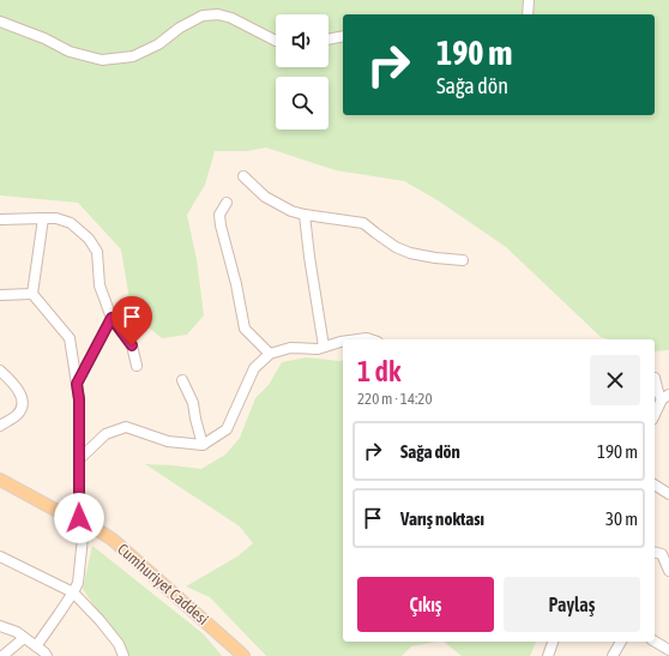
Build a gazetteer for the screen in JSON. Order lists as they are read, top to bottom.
{
  "streets": {
    "main road": ["Cumhuriyet Caddesi"]
  },
  "page": {
    "turn": ["190 m", "Sağa dön"],
    "heading": ["1 dk", "220 m · 14:20"],
    "list": [
      {
        "name": "Sağa dön",
        "value": "190 m"
      },
      {
        "name": "Varış noktası",
        "value": "30 m"
      }
    ],
    "buttons": ["Çıkış", "Paylaş"]
  }
}
